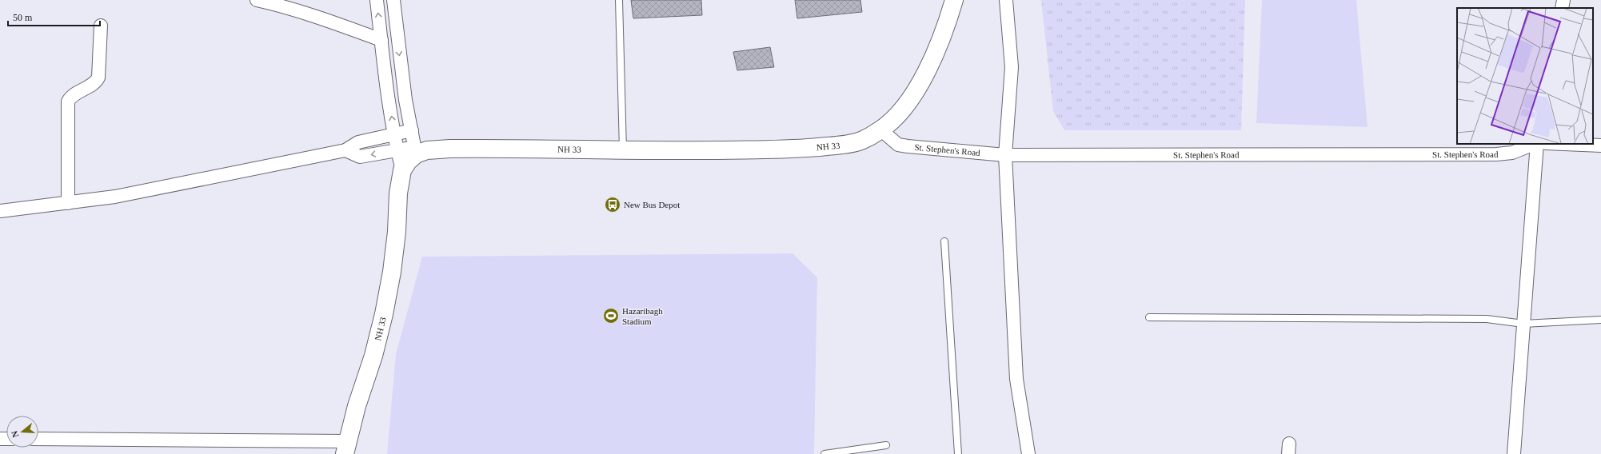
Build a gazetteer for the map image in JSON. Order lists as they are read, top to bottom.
{
  "streets": {
    "main road": ["NH 33"],
    "street": ["St. Stephen's Road"]
  },
  "crossings": [
    ["NH 33", "St. Stephen's Road"]
  ],
  "places": {
    "bus stop": ["New Bus Depot"],
    "sports": ["Hazaribagh Stadium"]
  },
  "scale_bar": "50 m",
  "north": "left"
}
